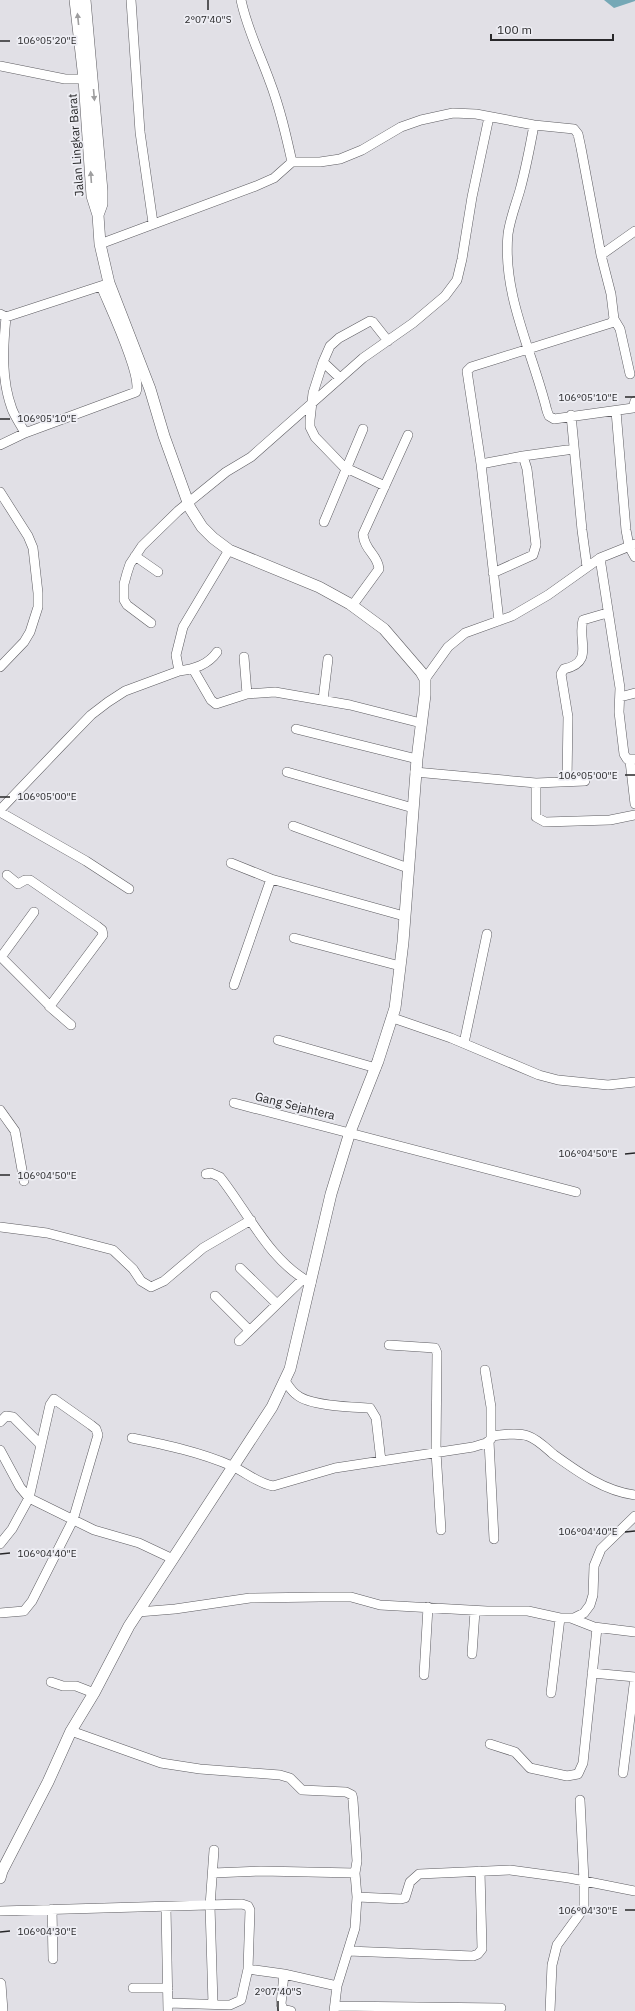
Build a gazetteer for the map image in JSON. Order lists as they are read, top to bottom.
{
  "streets": {
    "street": ["Jalan Lingkar Barat", "Gang Sejahtera"]
  },
  "scale_bar": "100 m",
  "coordinates": [
    "2°07'40\"S",
    "106°05'20\"E",
    "106°05'10\"E",
    "106°05'00\"E",
    "106°04'50\"E",
    "106°04'40\"E",
    "106°04'30\"E"
  ]
}
